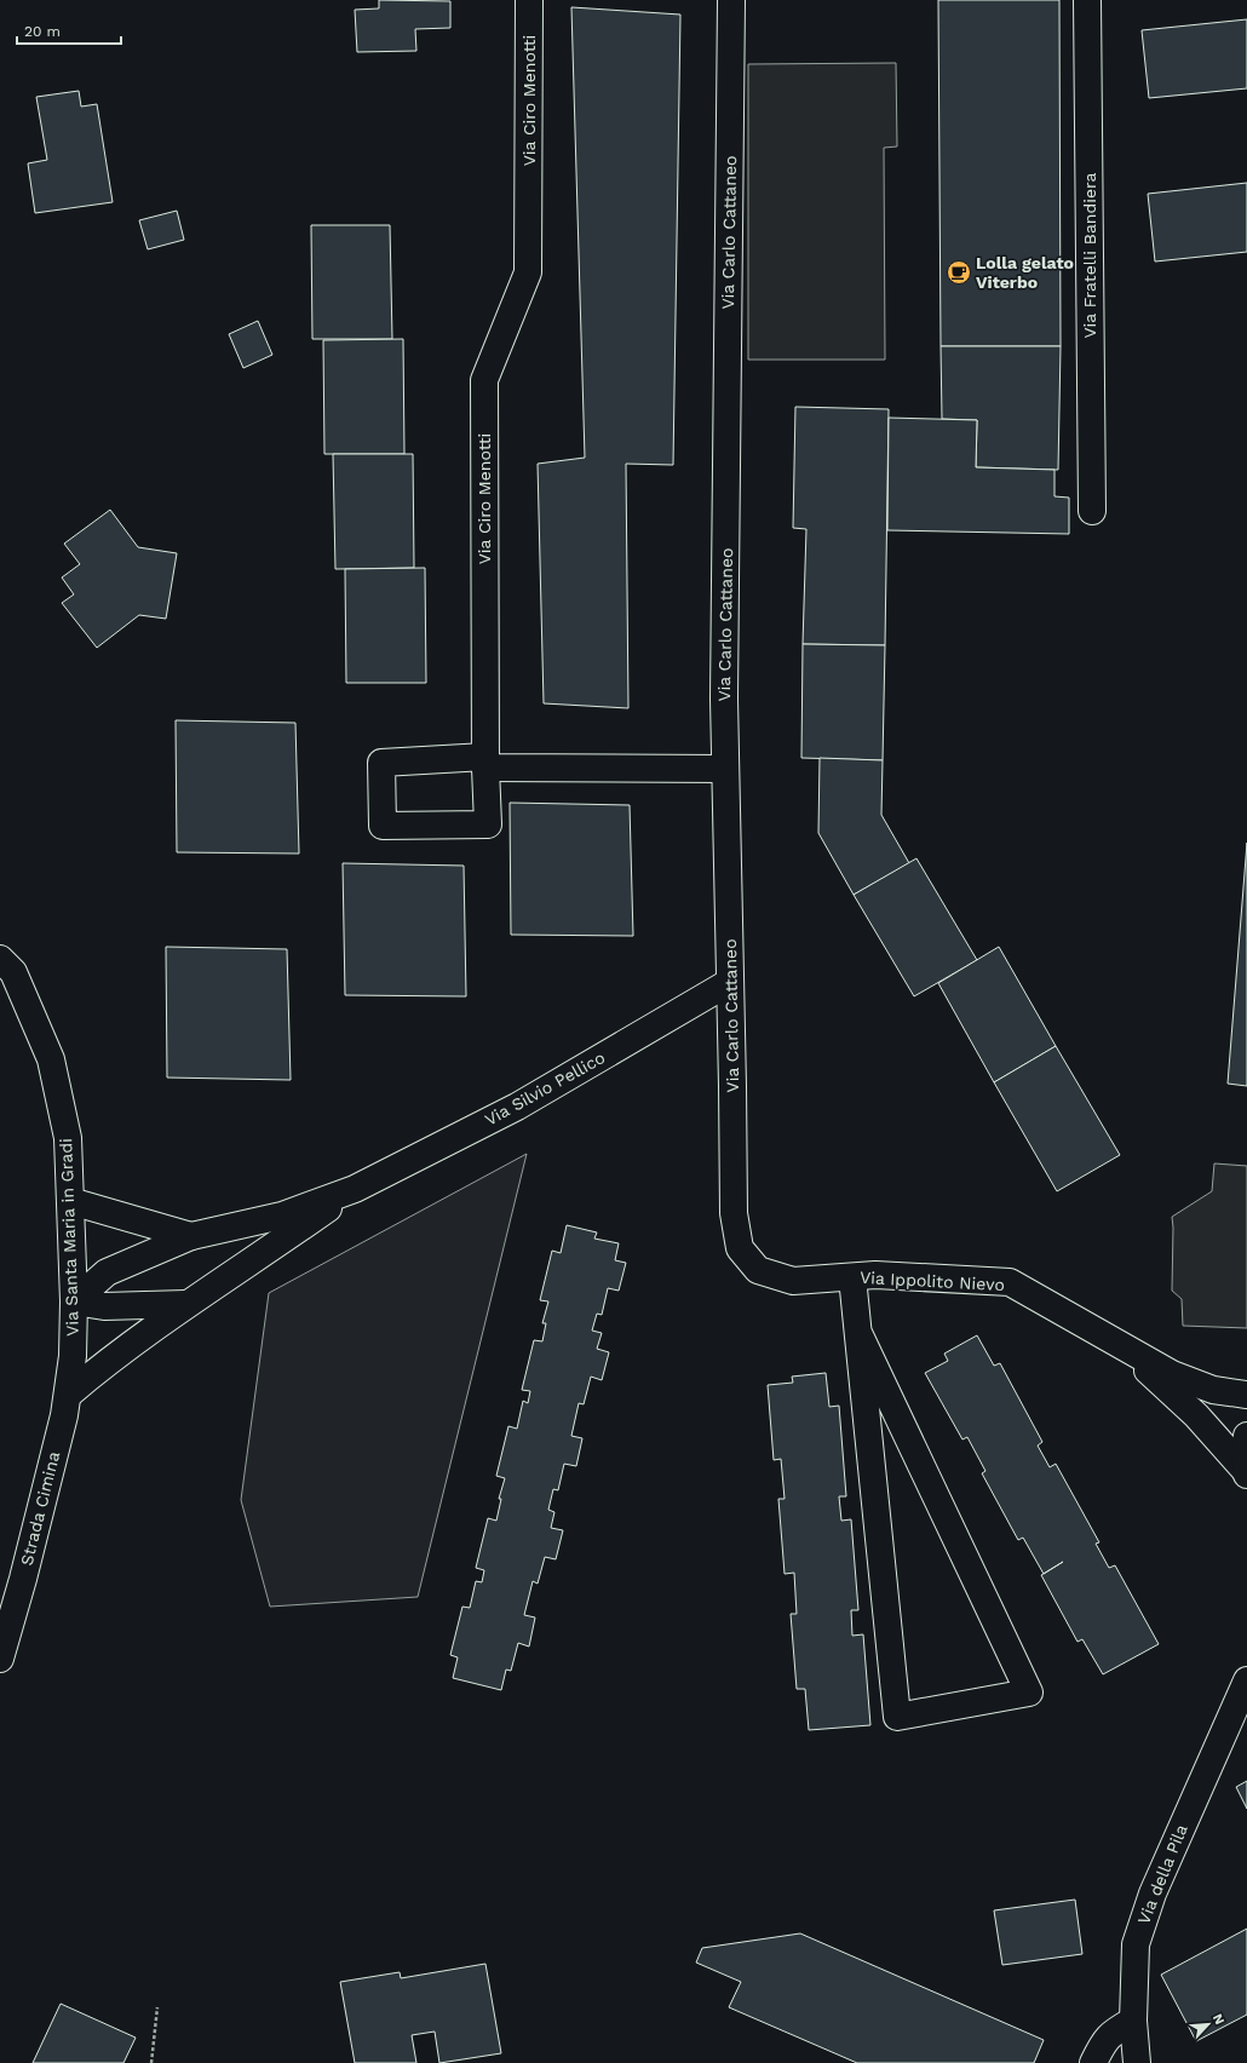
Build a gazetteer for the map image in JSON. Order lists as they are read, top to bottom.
{
  "streets": {
    "street": [
      "Via Ciro Menotti",
      "Via Carlo Cattaneo",
      "Via Fratelli Bandiera",
      "Via Silvio Pellico",
      "Via Santa Maria in Gradi",
      "Via Ippolito Nievo",
      "Strada Cimina",
      "Via della Pila"
    ]
  },
  "crossings": [
    ["Via Ciro Menotti", "Via Carlo Cattaneo"],
    ["Via Carlo Cattaneo", "Via Silvio Pellico"],
    ["Via Carlo Cattaneo", "Via Ippolito Nievo"],
    ["Via Silvio Pellico", "Via Santa Maria in Gradi"],
    ["Via Silvio Pellico", "Strada Cimina"],
    ["Via Santa Maria in Gradi", "Strada Cimina"]
  ],
  "places": {
    "cafe": ["Lolla gelato Viterbo"]
  },
  "scale_bar": "20 m",
  "north": "top right"
}
